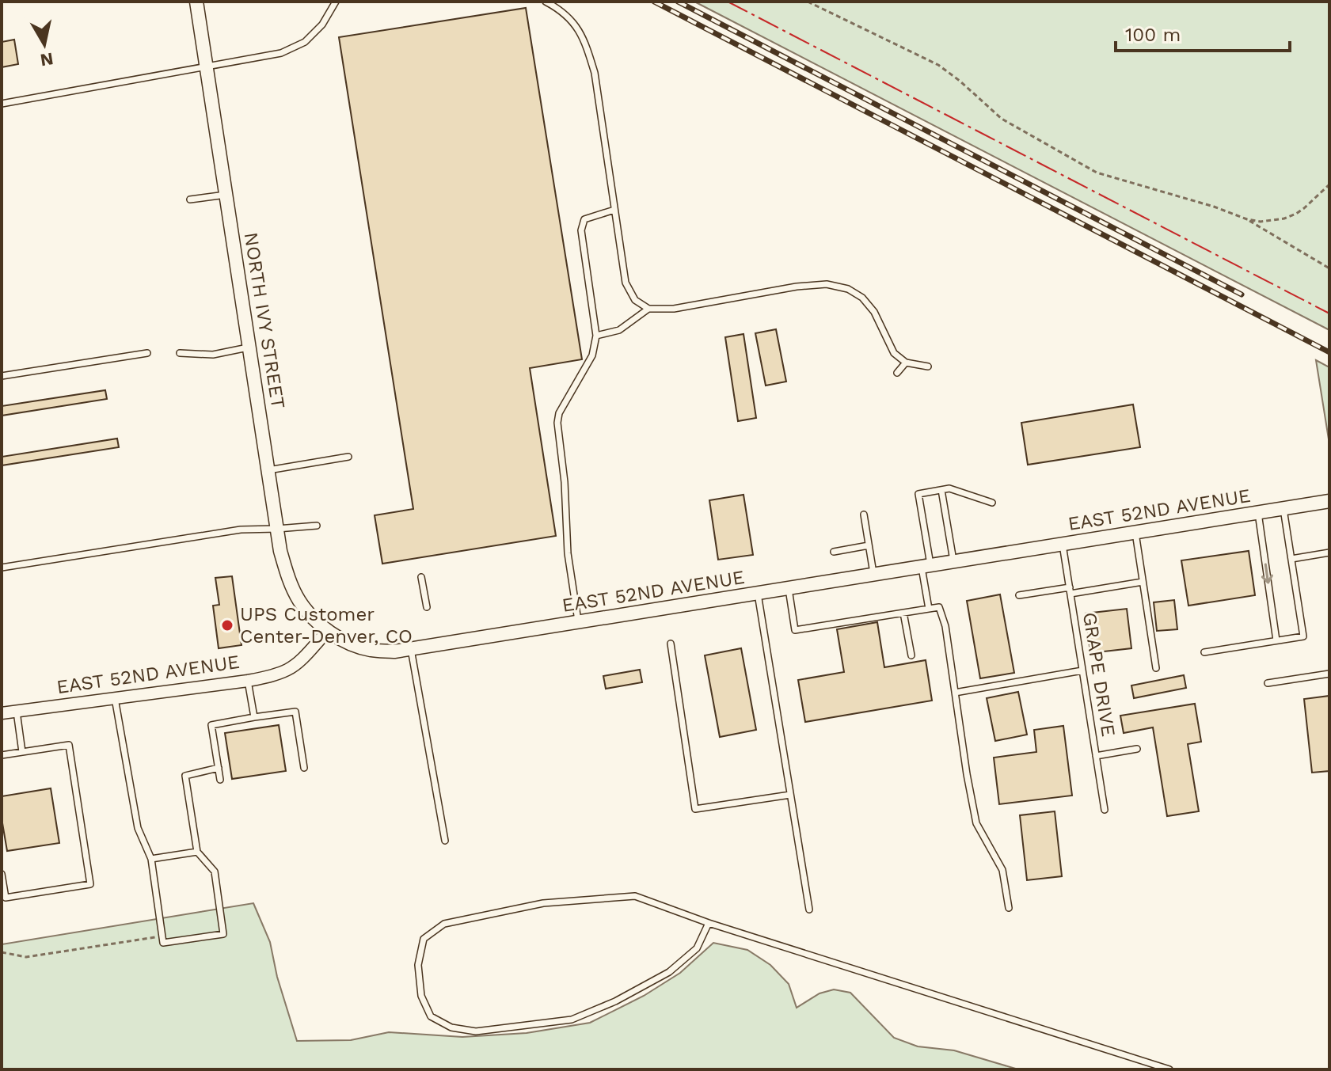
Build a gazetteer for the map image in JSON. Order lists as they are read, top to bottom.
{
  "streets": {
    "street": ["NORTH IVY STREET", "EAST 52ND AVENUE"],
    "lane": ["GRAPE DRIVE"]
  },
  "crossings": [
    ["NORTH IVY STREET", "EAST 52ND AVENUE"],
    ["EAST 52ND AVENUE", "GRAPE DRIVE"]
  ],
  "places": ["UPS Customer Center-Denver, CO"],
  "scale_bar": "100 m",
  "north": "bottom"
}
